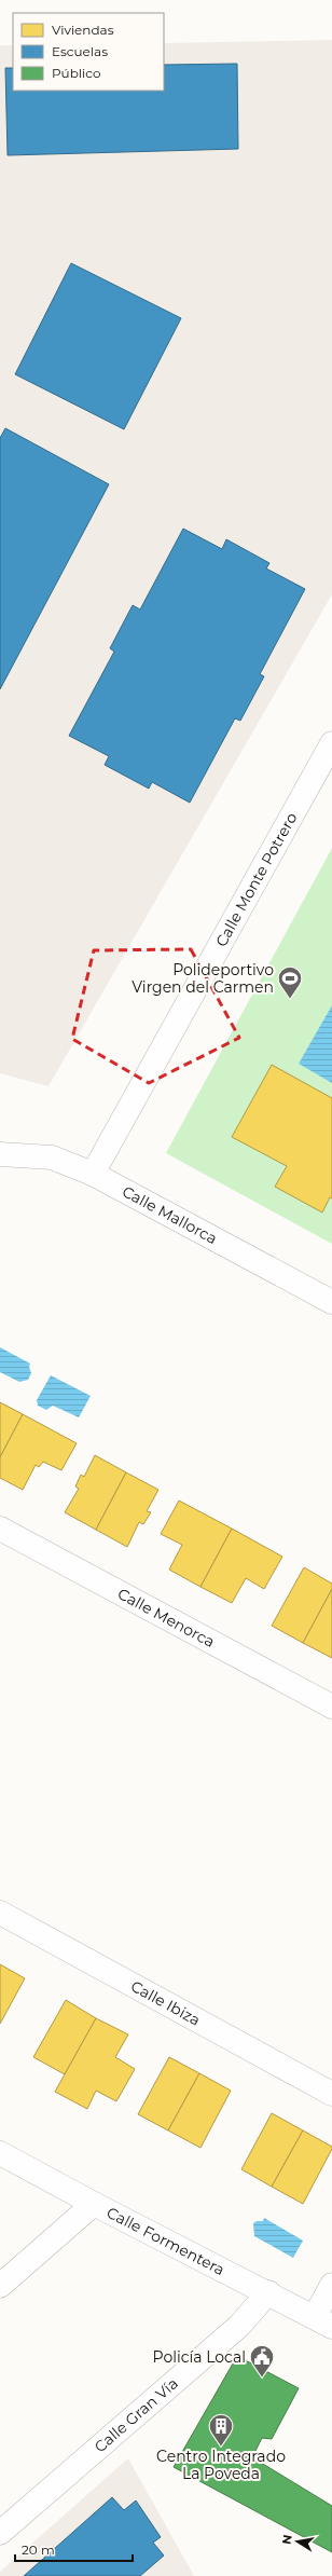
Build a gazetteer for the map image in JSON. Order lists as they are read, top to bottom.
{
  "streets": {
    "street": [
      "Calle Monte Potrero",
      "Calle Mallorca",
      "Calle Menorca",
      "Calle Ibiza",
      "Calle Formentera",
      "Calle Gran Vía"
    ]
  },
  "crossings": [
    ["Calle Monte Potrero", "Calle Mallorca"],
    ["Calle Formentera", "Calle Gran Vía"]
  ],
  "places": {
    "sports": ["Polideportivo Virgen del Carmen"],
    "public building": ["Policía Local"],
    "building": ["Centro Integrado La Poveda"]
  },
  "legend": ["Viviendas", "Escuelas", "Público"],
  "scale_bar": "20 m",
  "north": "left"
}
